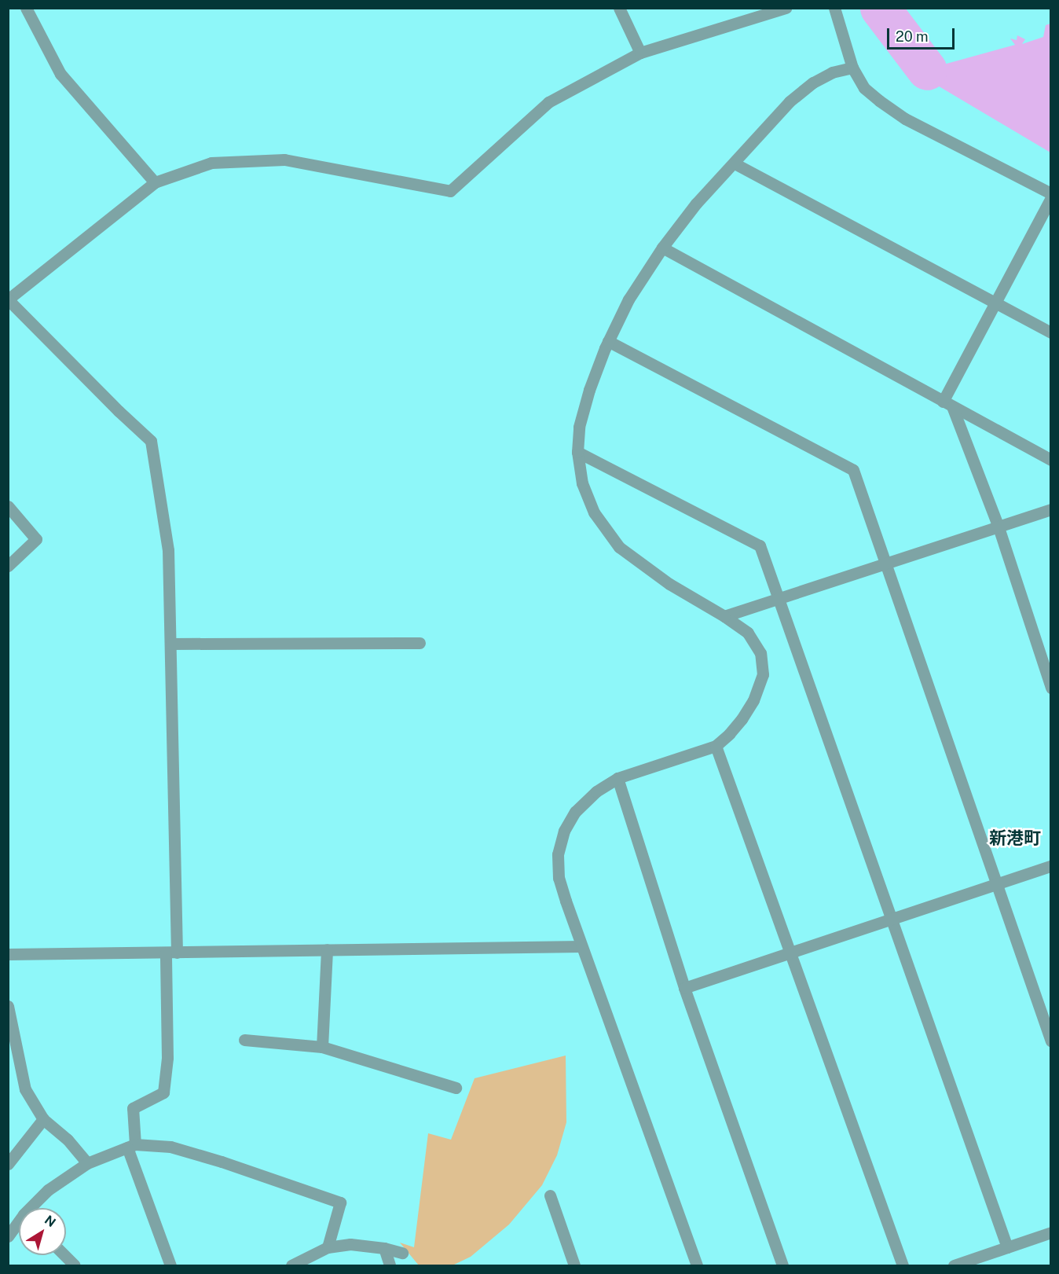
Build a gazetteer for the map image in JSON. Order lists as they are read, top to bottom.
{
  "districts": ["新港町"],
  "scale_bar": "20 m",
  "north": "top right"
}
